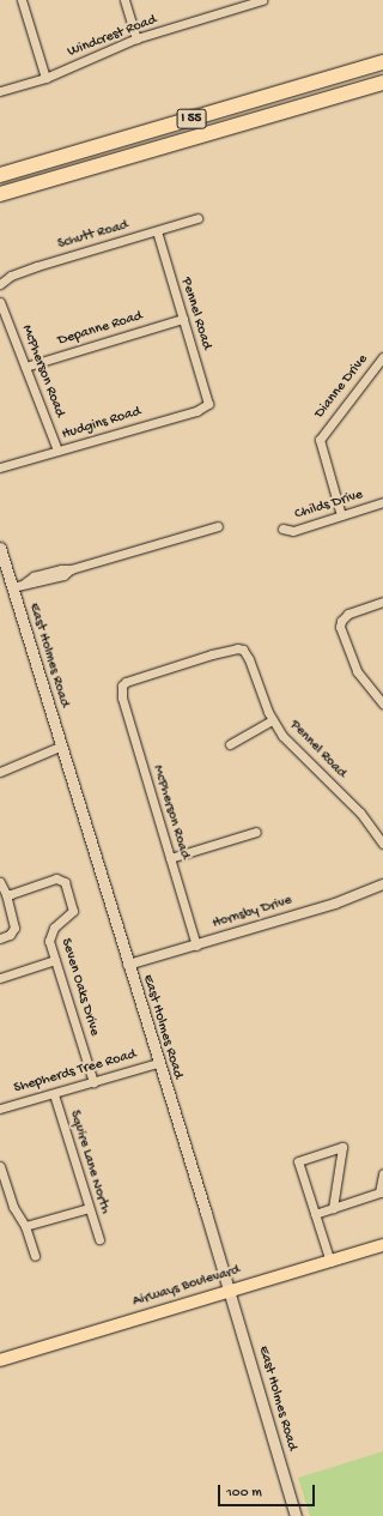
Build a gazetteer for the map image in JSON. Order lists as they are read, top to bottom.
{
  "streets": {
    "highway": ["I 55"],
    "main road": ["East Holmes Road", "Airways Boulevard"],
    "street": [
      "Windcrest Road",
      "Schutt Road",
      "Pennel Road",
      "Depanne Road",
      "McPherson Road",
      "Dianne Drive",
      "Hudgins Road",
      "Childs Drive",
      "Hornsby Drive",
      "Seven Oaks Drive",
      "Shepherds Tree Road",
      "Squire Lane North"
    ]
  },
  "crossings": [
    ["Schutt Road", "Pennel Road"],
    ["Pennel Road", "Depanne Road"],
    ["Pennel Road", "McPherson Road"],
    ["Pennel Road", "Hudgins Road"],
    ["Depanne Road", "McPherson Road"],
    ["McPherson Road", "Hudgins Road"],
    ["McPherson Road", "Hornsby Drive"],
    ["Dianne Drive", "Childs Drive"],
    ["East Holmes Road", "Hornsby Drive"],
    ["East Holmes Road", "Shepherds Tree Road"],
    ["East Holmes Road", "Airways Boulevard"],
    ["Seven Oaks Drive", "Shepherds Tree Road"],
    ["Shepherds Tree Road", "Squire Lane North"]
  ],
  "scale_bar": "100 m"
}
